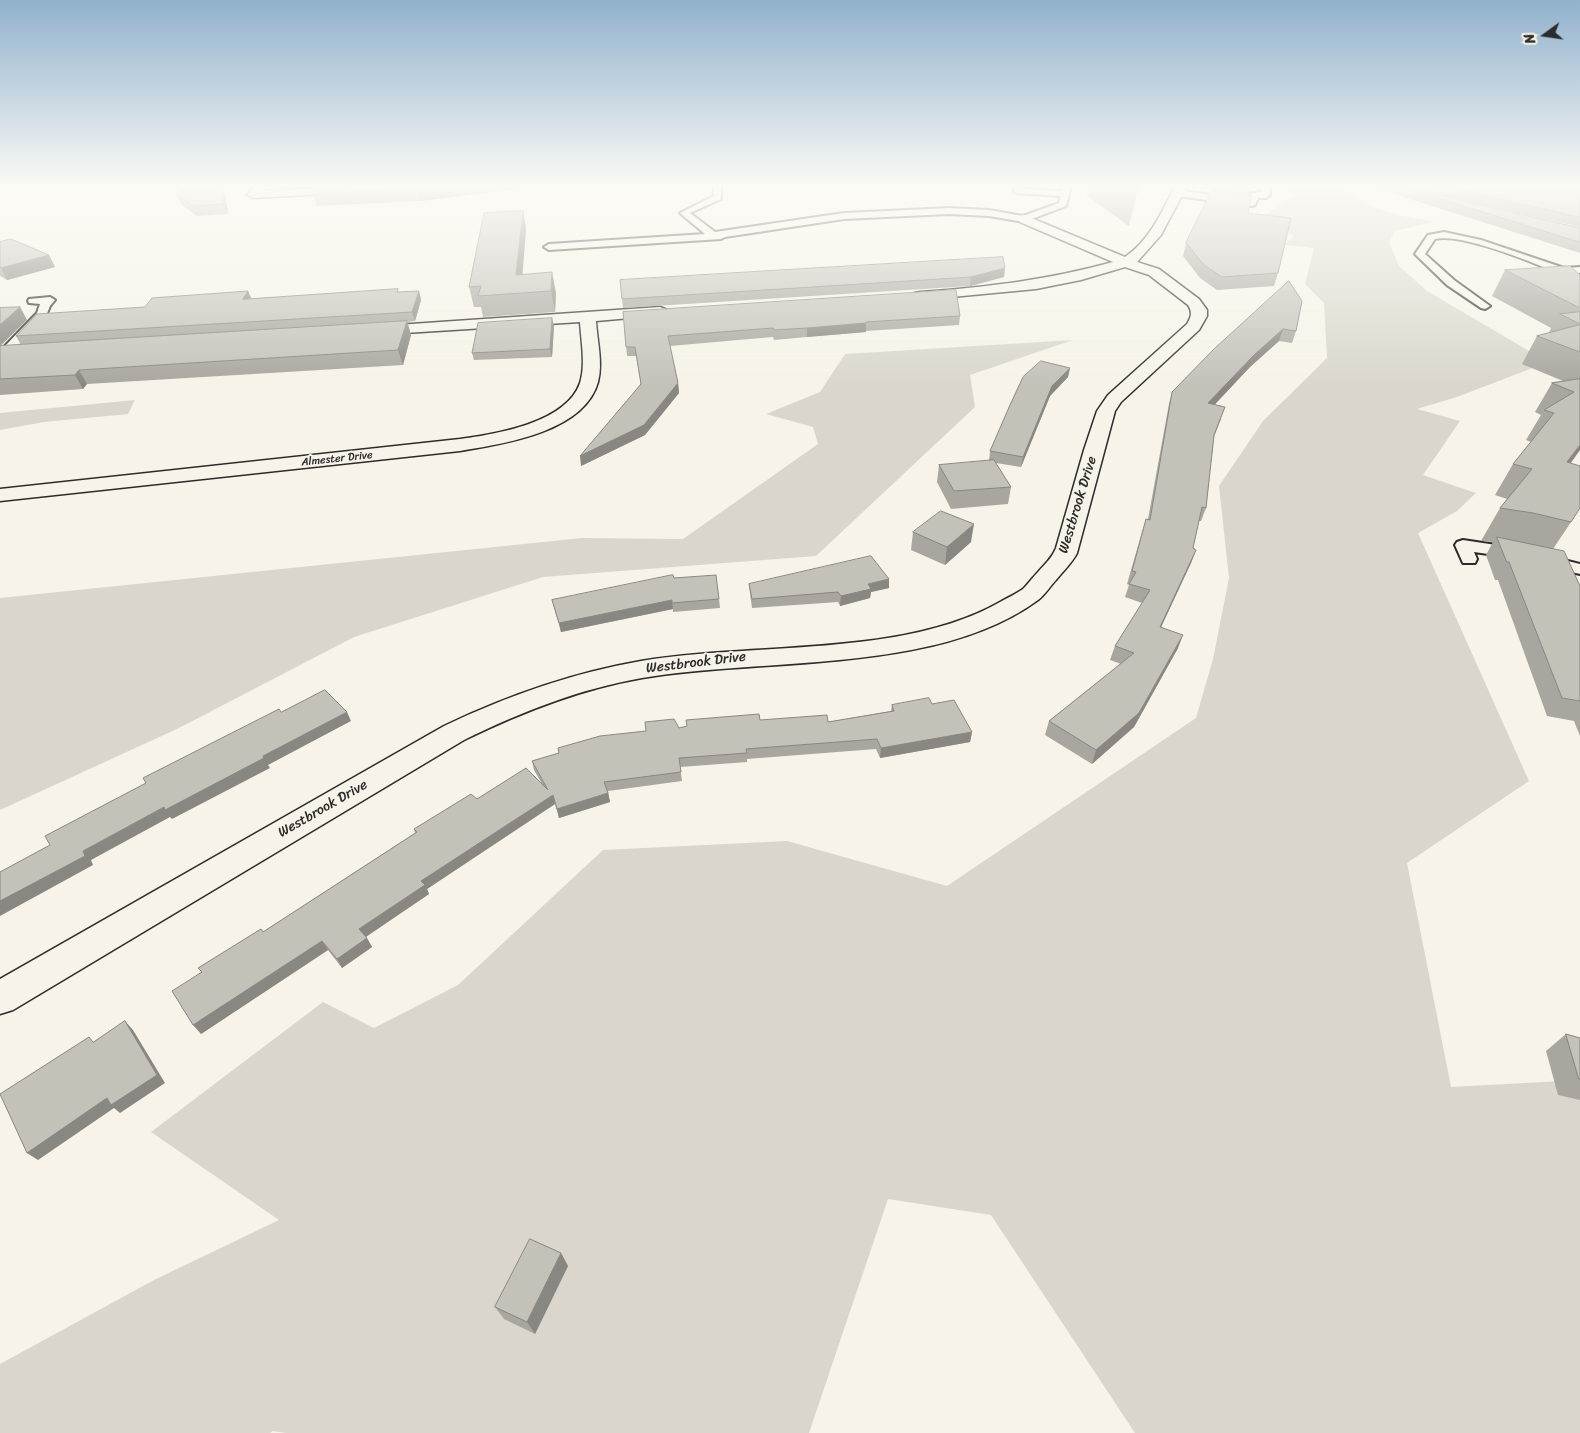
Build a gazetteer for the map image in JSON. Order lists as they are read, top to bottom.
{
  "streets": {
    "street": ["Almester Drive", "Westbrook Drive"]
  },
  "north": "left"
}
